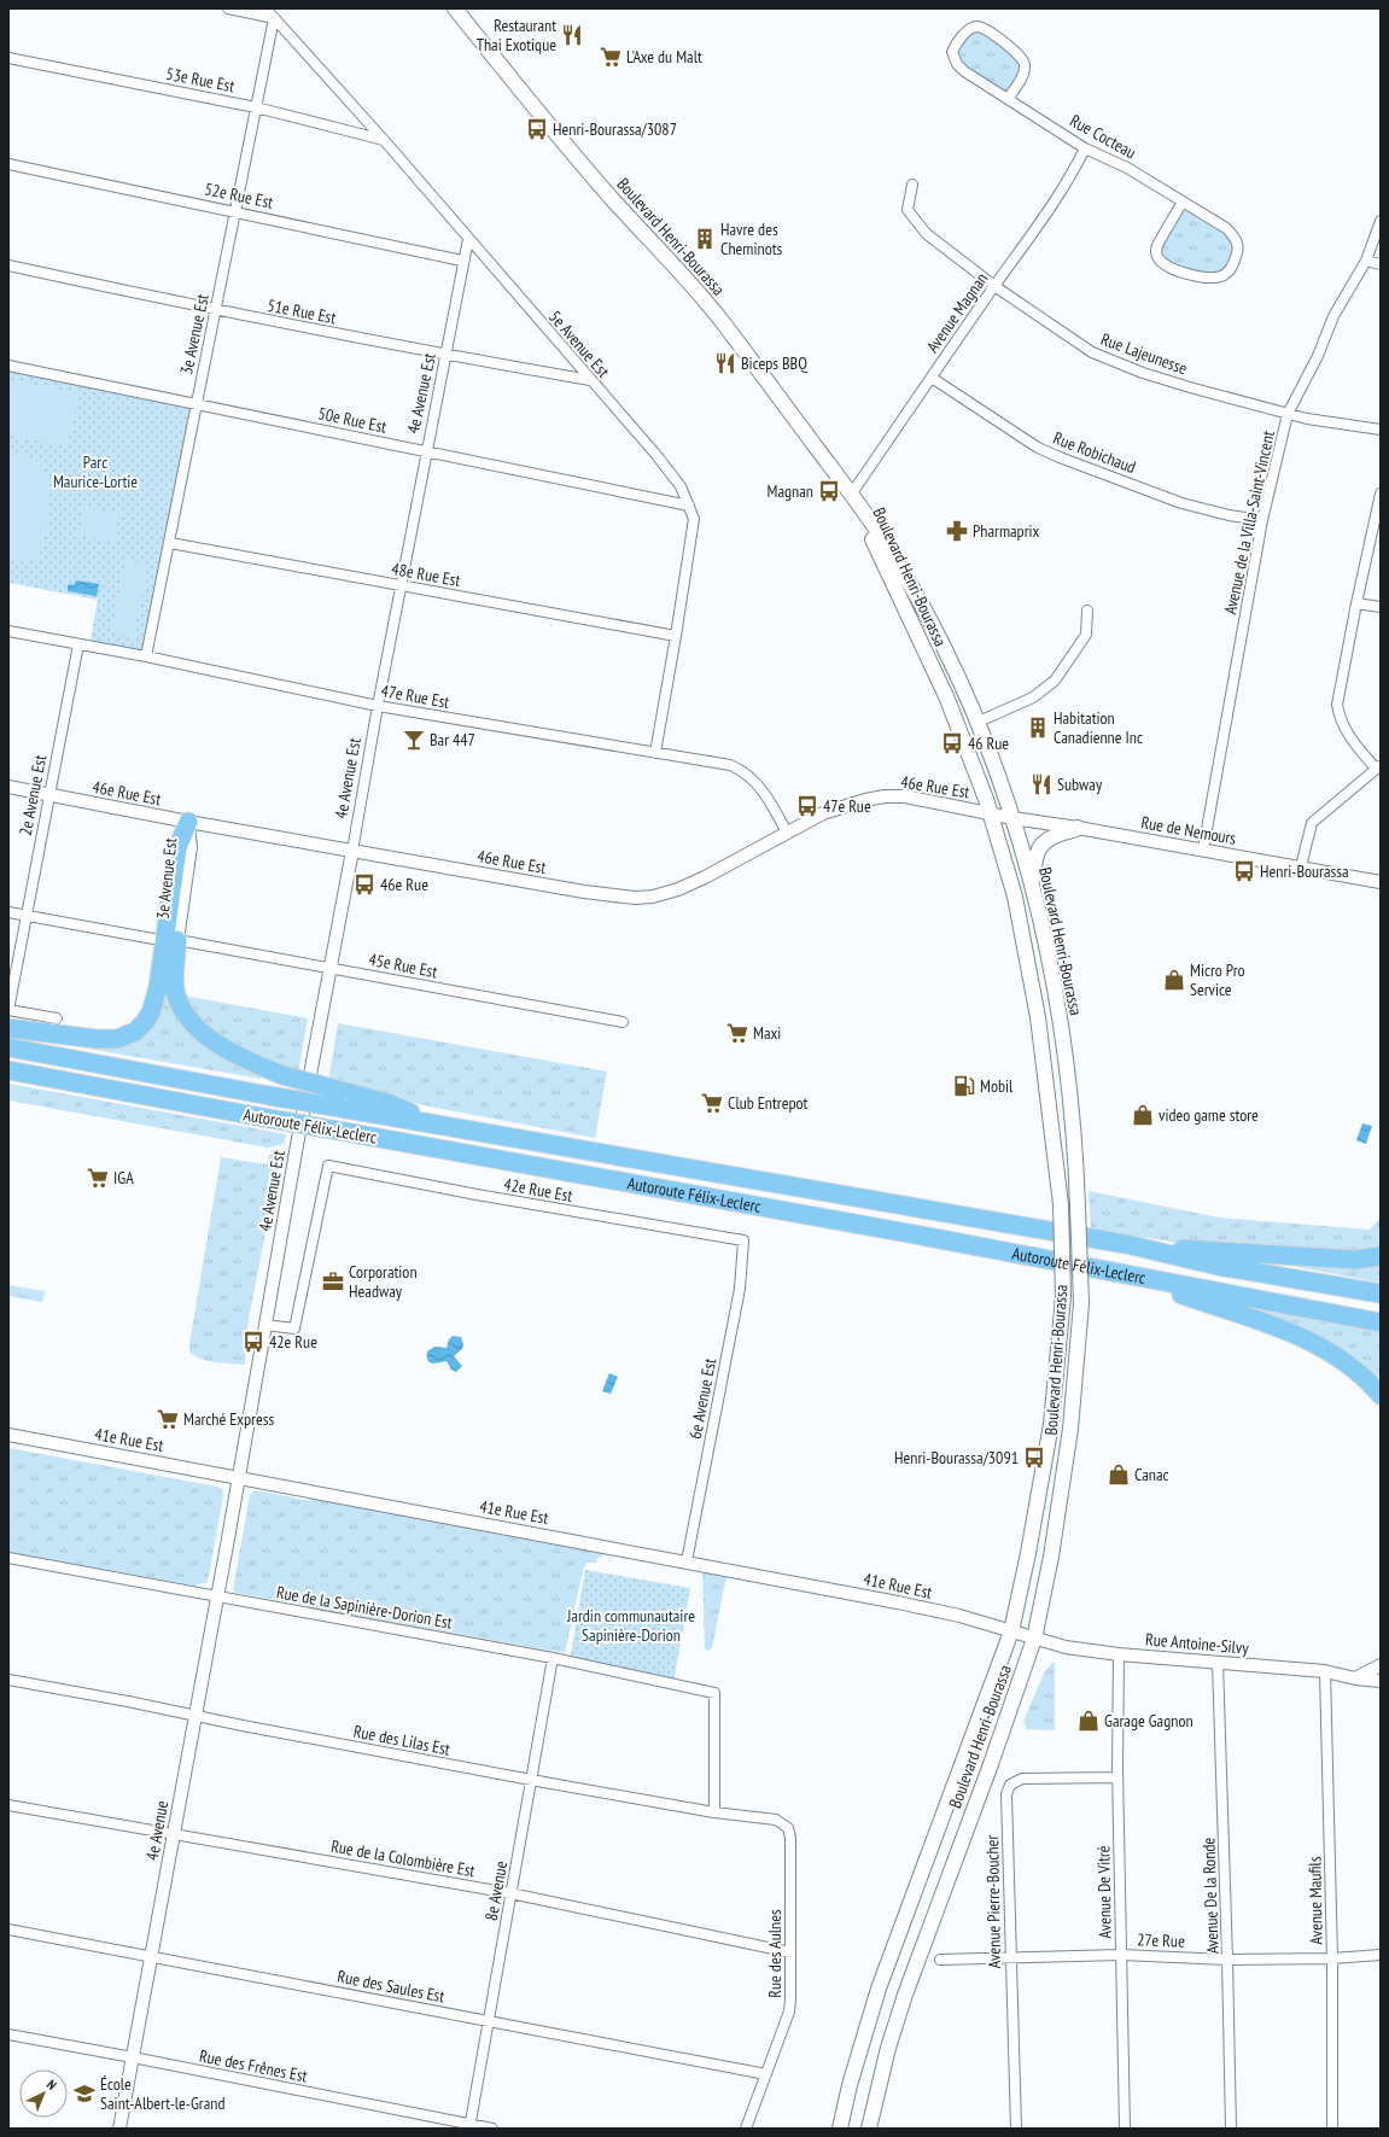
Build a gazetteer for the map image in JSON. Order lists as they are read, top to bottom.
{
  "streets": {
    "highway": ["Autoroute Félix-Leclerc"],
    "main road": ["Boulevard Henri-Bourassa"],
    "street": [
      "53e Rue Est",
      "Rue Cocteau",
      "52e Rue Est",
      "51e Rue Est",
      "Avenue Magnan",
      "3e Avenue Est",
      "5e Avenue Est",
      "Rue Lajeunesse",
      "4e Avenue Est",
      "50e Rue Est",
      "Rue Robichaud",
      "Avenue de la Villa-Saint-Vincent",
      "48e Rue Est",
      "47e Rue Est",
      "46e Rue Est",
      "2e Avenue Est",
      "Rue de Nemours",
      "45e Rue Est",
      "42e Rue Est",
      "6e Avenue Est",
      "41e Rue Est",
      "Rue de la Sapinière-Dorion Est",
      "Rue Antoine-Silvy",
      "Rue des Lilas Est",
      "4e Avenue",
      "Rue de la Colombière Est",
      "8e Avenue",
      "Avenue De Vitré",
      "Avenue De la Ronde",
      "Avenue Maufils",
      "Avenue Pierre-Boucher",
      "27e Rue",
      "Rue des Aulnes",
      "Rue des Saules Est",
      "Rue des Frênes Est"
    ]
  },
  "crossings": [
    ["53e Rue Est", "3e Avenue Est"],
    ["53e Rue Est", "5e Avenue Est"],
    ["Rue Cocteau", "Avenue Magnan"],
    ["52e Rue Est", "3e Avenue Est"],
    ["52e Rue Est", "4e Avenue Est"],
    ["Boulevard Henri-Bourassa", "Avenue Magnan"],
    ["Boulevard Henri-Bourassa", "46e Rue Est"],
    ["Boulevard Henri-Bourassa", "Rue de Nemours"],
    ["Boulevard Henri-Bourassa", "41e Rue Est"],
    ["Boulevard Henri-Bourassa", "Rue Antoine-Silvy"],
    ["51e Rue Est", "3e Avenue Est"],
    ["51e Rue Est", "5e Avenue Est"],
    ["51e Rue Est", "4e Avenue Est"],
    ["Avenue Magnan", "Rue Lajeunesse"],
    ["Avenue Magnan", "Rue Robichaud"],
    ["3e Avenue Est", "5e Avenue Est"],
    ["3e Avenue Est", "50e Rue Est"],
    ["3e Avenue Est", "48e Rue Est"],
    ["3e Avenue Est", "47e Rue Est"],
    ["3e Avenue Est", "46e Rue Est"],
    ["3e Avenue Est", "45e Rue Est"],
    ["5e Avenue Est", "4e Avenue Est"],
    ["5e Avenue Est", "50e Rue Est"],
    ["5e Avenue Est", "48e Rue Est"],
    ["5e Avenue Est", "47e Rue Est"],
    ["Rue Lajeunesse", "Avenue de la Villa-Saint-Vincent"],
    ["4e Avenue Est", "50e Rue Est"],
    ["4e Avenue Est", "48e Rue Est"],
    ["4e Avenue Est", "47e Rue Est"],
    ["4e Avenue Est", "46e Rue Est"],
    ["4e Avenue Est", "45e Rue Est"],
    ["4e Avenue Est", "42e Rue Est"],
    ["4e Avenue Est", "41e Rue Est"],
    ["4e Avenue Est", "4e Avenue"],
    ["Rue Robichaud", "Avenue de la Villa-Saint-Vincent"],
    ["Avenue de la Villa-Saint-Vincent", "Rue de Nemours"],
    ["47e Rue Est", "46e Rue Est"],
    ["47e Rue Est", "2e Avenue Est"],
    ["46e Rue Est", "2e Avenue Est"],
    ["46e Rue Est", "Rue de Nemours"],
    ["42e Rue Est", "6e Avenue Est"],
    ["6e Avenue Est", "41e Rue Est"],
    ["41e Rue Est", "Rue Antoine-Silvy"],
    ["Rue de la Sapinière-Dorion Est", "Rue des Lilas Est"],
    ["Rue de la Sapinière-Dorion Est", "4e Avenue"],
    ["Rue de la Sapinière-Dorion Est", "8e Avenue"],
    ["Rue Antoine-Silvy", "Avenue De Vitré"],
    ["Rue Antoine-Silvy", "Avenue De la Ronde"],
    ["Rue Antoine-Silvy", "Avenue Maufils"],
    ["Rue des Lilas Est", "4e Avenue"],
    ["Rue des Lilas Est", "8e Avenue"],
    ["Rue des Lilas Est", "Rue des Aulnes"],
    ["4e Avenue", "Rue de la Colombière Est"],
    ["4e Avenue", "Rue des Saules Est"],
    ["4e Avenue", "Rue des Frênes Est"],
    ["Rue de la Colombière Est", "8e Avenue"],
    ["Rue de la Colombière Est", "Rue des Aulnes"],
    ["8e Avenue", "Rue des Saules Est"],
    ["8e Avenue", "Rue des Frênes Est"],
    ["Avenue De Vitré", "Avenue Pierre-Boucher"],
    ["Avenue De Vitré", "27e Rue"],
    ["Avenue De la Ronde", "27e Rue"],
    ["Avenue Maufils", "27e Rue"],
    ["Avenue Pierre-Boucher", "27e Rue"],
    ["Rue des Aulnes", "Rue des Saules Est"]
  ],
  "parks": ["Parc Maurice-Lortie", "Jardin communautaire Sapinière-Dorion"],
  "places": {
    "restaurant": ["Restaurant Thai Exotique", "Biceps BBQ", "Subway"],
    "supermarket": [
      "L'Axe du Malt",
      "Maxi",
      "Club Entrepot",
      "IGA",
      "Marché Express"
    ],
    "bus stop": [
      "Henri-Bourassa/3087",
      "Magnan",
      "46 Rue",
      "47e Rue",
      "Henri-Bourassa",
      "46e Rue",
      "42e Rue",
      "Henri-Bourassa/3091"
    ],
    "building": ["Havre des Cheminots", "Habitation Canadienne Inc"],
    "pharmacy": ["Pharmaprix"],
    "bar": ["Bar 447"],
    "shop": [
      "Micro Pro Service",
      "video game store",
      "Canac",
      "Garage Gagnon"
    ],
    "fuel station": ["Mobil"],
    "office": ["Corporation Headway"],
    "school or university": ["École Saint-Albert-le-Grand"]
  },
  "north": "top right"
}
